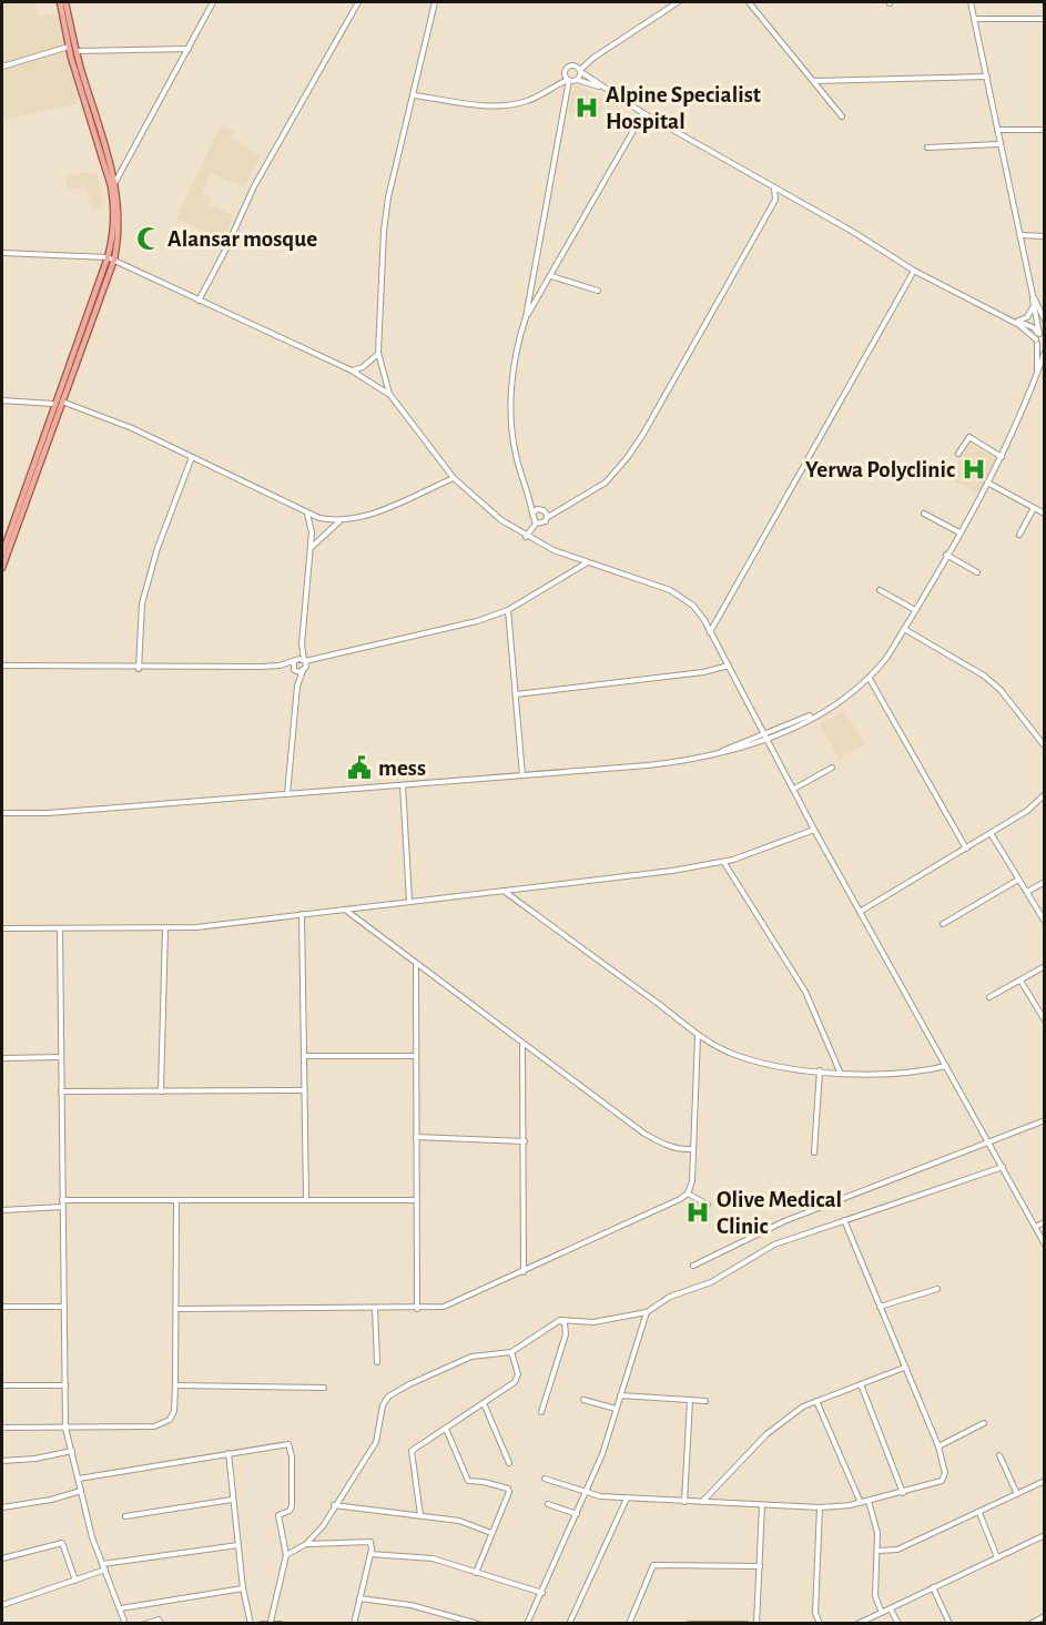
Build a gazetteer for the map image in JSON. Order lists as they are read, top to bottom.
{
  "places": {
    "hospital": ["Alpine Specialist Hospital", "Yerwa Polyclinic", "Olive Medical Clinic"],
    "mosque": ["Alansar mosque"],
    "public building": ["mess"]
  }
}
